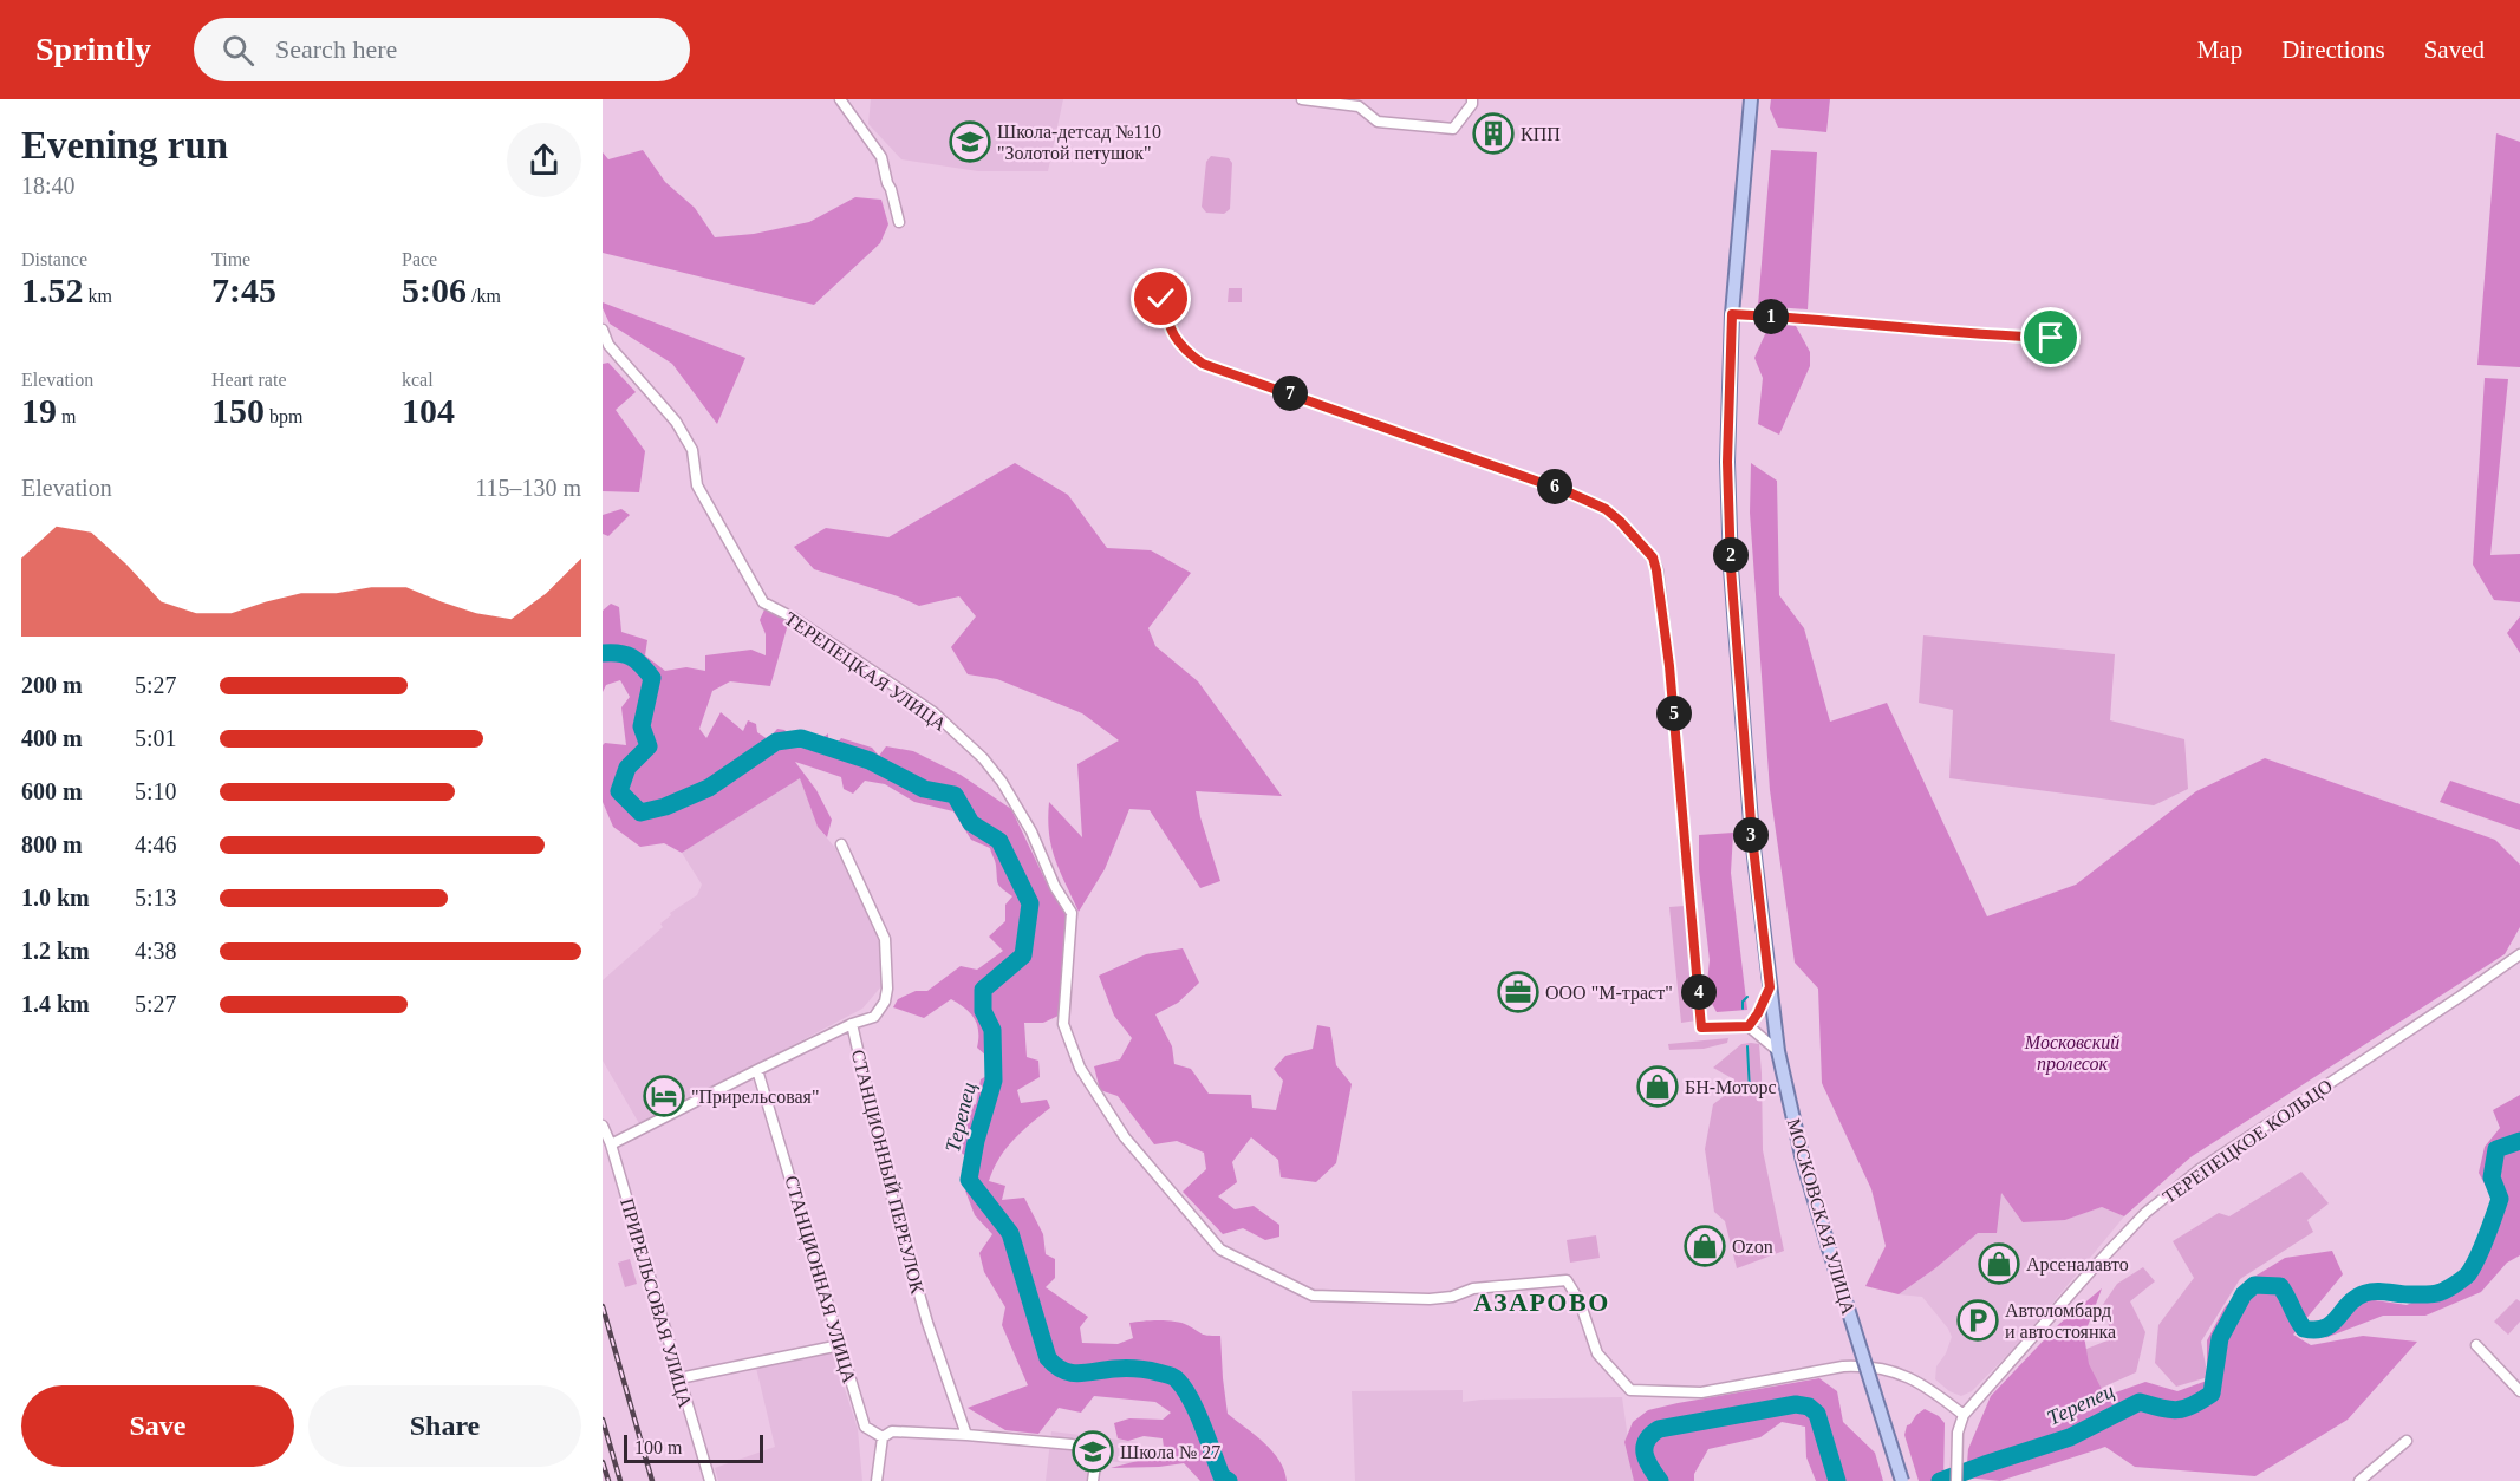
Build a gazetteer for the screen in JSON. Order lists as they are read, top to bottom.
{
  "streets": {
    "main road": ["МОСКОВСКАЯ УЛИЦА"],
    "street": [
      "ТЕРЕПЕЦКАЯ УЛИЦА",
      "ТЕРЕПЕЦКОЕ КОЛЬЦО",
      "СТАНЦИОННЫЙ ПЕРЕУЛОК",
      "СТАНЦИОННАЯ УЛИЦА",
      "ПРИРЕЛЬСОВАЯ УЛИЦА"
    ]
  },
  "crossings": [
    ["ТЕРЕПЕЦКАЯ УЛИЦА", "ТЕРЕПЕЦКОЕ КОЛЬЦО"]
  ],
  "districts": ["АЗАРОВО"],
  "water": ["Терепец"],
  "parks": ["Московский пролесок"],
  "places": {
    "building": ["КПП"],
    "school or university": ["Школа-детсад №110 \"Золотой петушок\"", "Школа № 27"],
    "office": ["ООО \"М-траст\""],
    "shop": ["БН-Моторс", "Ozon", "Арсеналавто"],
    "hotel": ["\"Прирельсовая\""],
    "parking": ["Автоломбард и автостоянка"]
  },
  "scale_bar": "100 m",
  "page": {
    "header": "Sprintly",
    "search": "Search here",
    "nav": ["Map", "Directions", "Saved"],
    "heading": ["Evening run", "18:40"],
    "stats": [
      ["Distance", "1.52 km"],
      ["Time", "7:45"],
      ["Pace", "5:06 /km"],
      ["Elevation", "19 m"],
      ["Heart rate", "150 bpm"],
      ["kcal", "104"]
    ],
    "pins": [
      "1",
      "7",
      "6",
      "2",
      "5",
      "3",
      "4"
    ],
    "chart": ["Elevation", "115–130 m"],
    "list": [
      {
        "name": "200 m",
        "note": "5:27"
      },
      {
        "name": "400 m",
        "note": "5:01"
      },
      {
        "name": "600 m",
        "note": "5:10"
      },
      {
        "name": "800 m",
        "note": "4:46"
      },
      {
        "name": "1.0 km",
        "note": "5:13"
      },
      {
        "name": "1.2 km",
        "note": "4:38"
      },
      {
        "name": "1.4 km",
        "note": "5:27"
      }
    ],
    "buttons": ["Save", "Share"],
    "scale": "100 m"
  }
}
